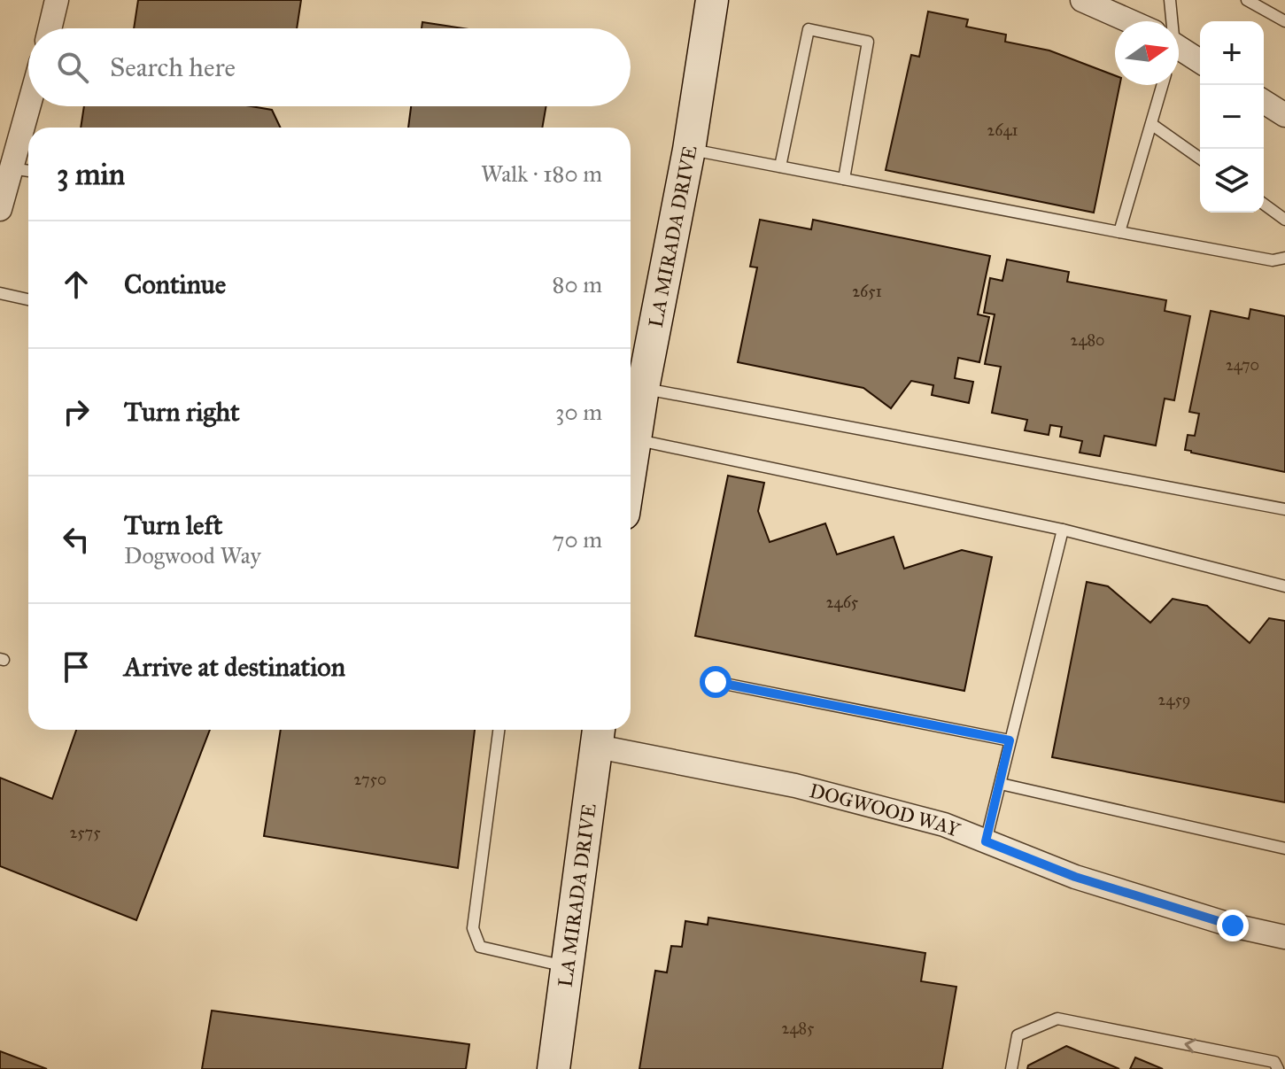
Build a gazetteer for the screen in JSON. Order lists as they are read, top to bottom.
{
  "streets": {
    "main road": ["LA MIRADA DRIVE"],
    "street": ["DOGWOOD WAY"]
  },
  "crossings": [
    ["LA MIRADA DRIVE", "DOGWOOD WAY"]
  ],
  "house_numbers": [
    "2641",
    "2651",
    "2480",
    "2470",
    "2465",
    "2459",
    "2750",
    "2575",
    "2485"
  ],
  "north": "right",
  "page": {
    "map_buttons": ["+", "−"],
    "search": "Search here",
    "heading": ["3 min", "Walk · 180 m"],
    "list": [
      ["Continue", "80 m"],
      ["Turn right", "30 m"],
      ["Turn left", "Dogwood Way", "70 m"],
      "Arrive at destination"
    ]
  }
}
